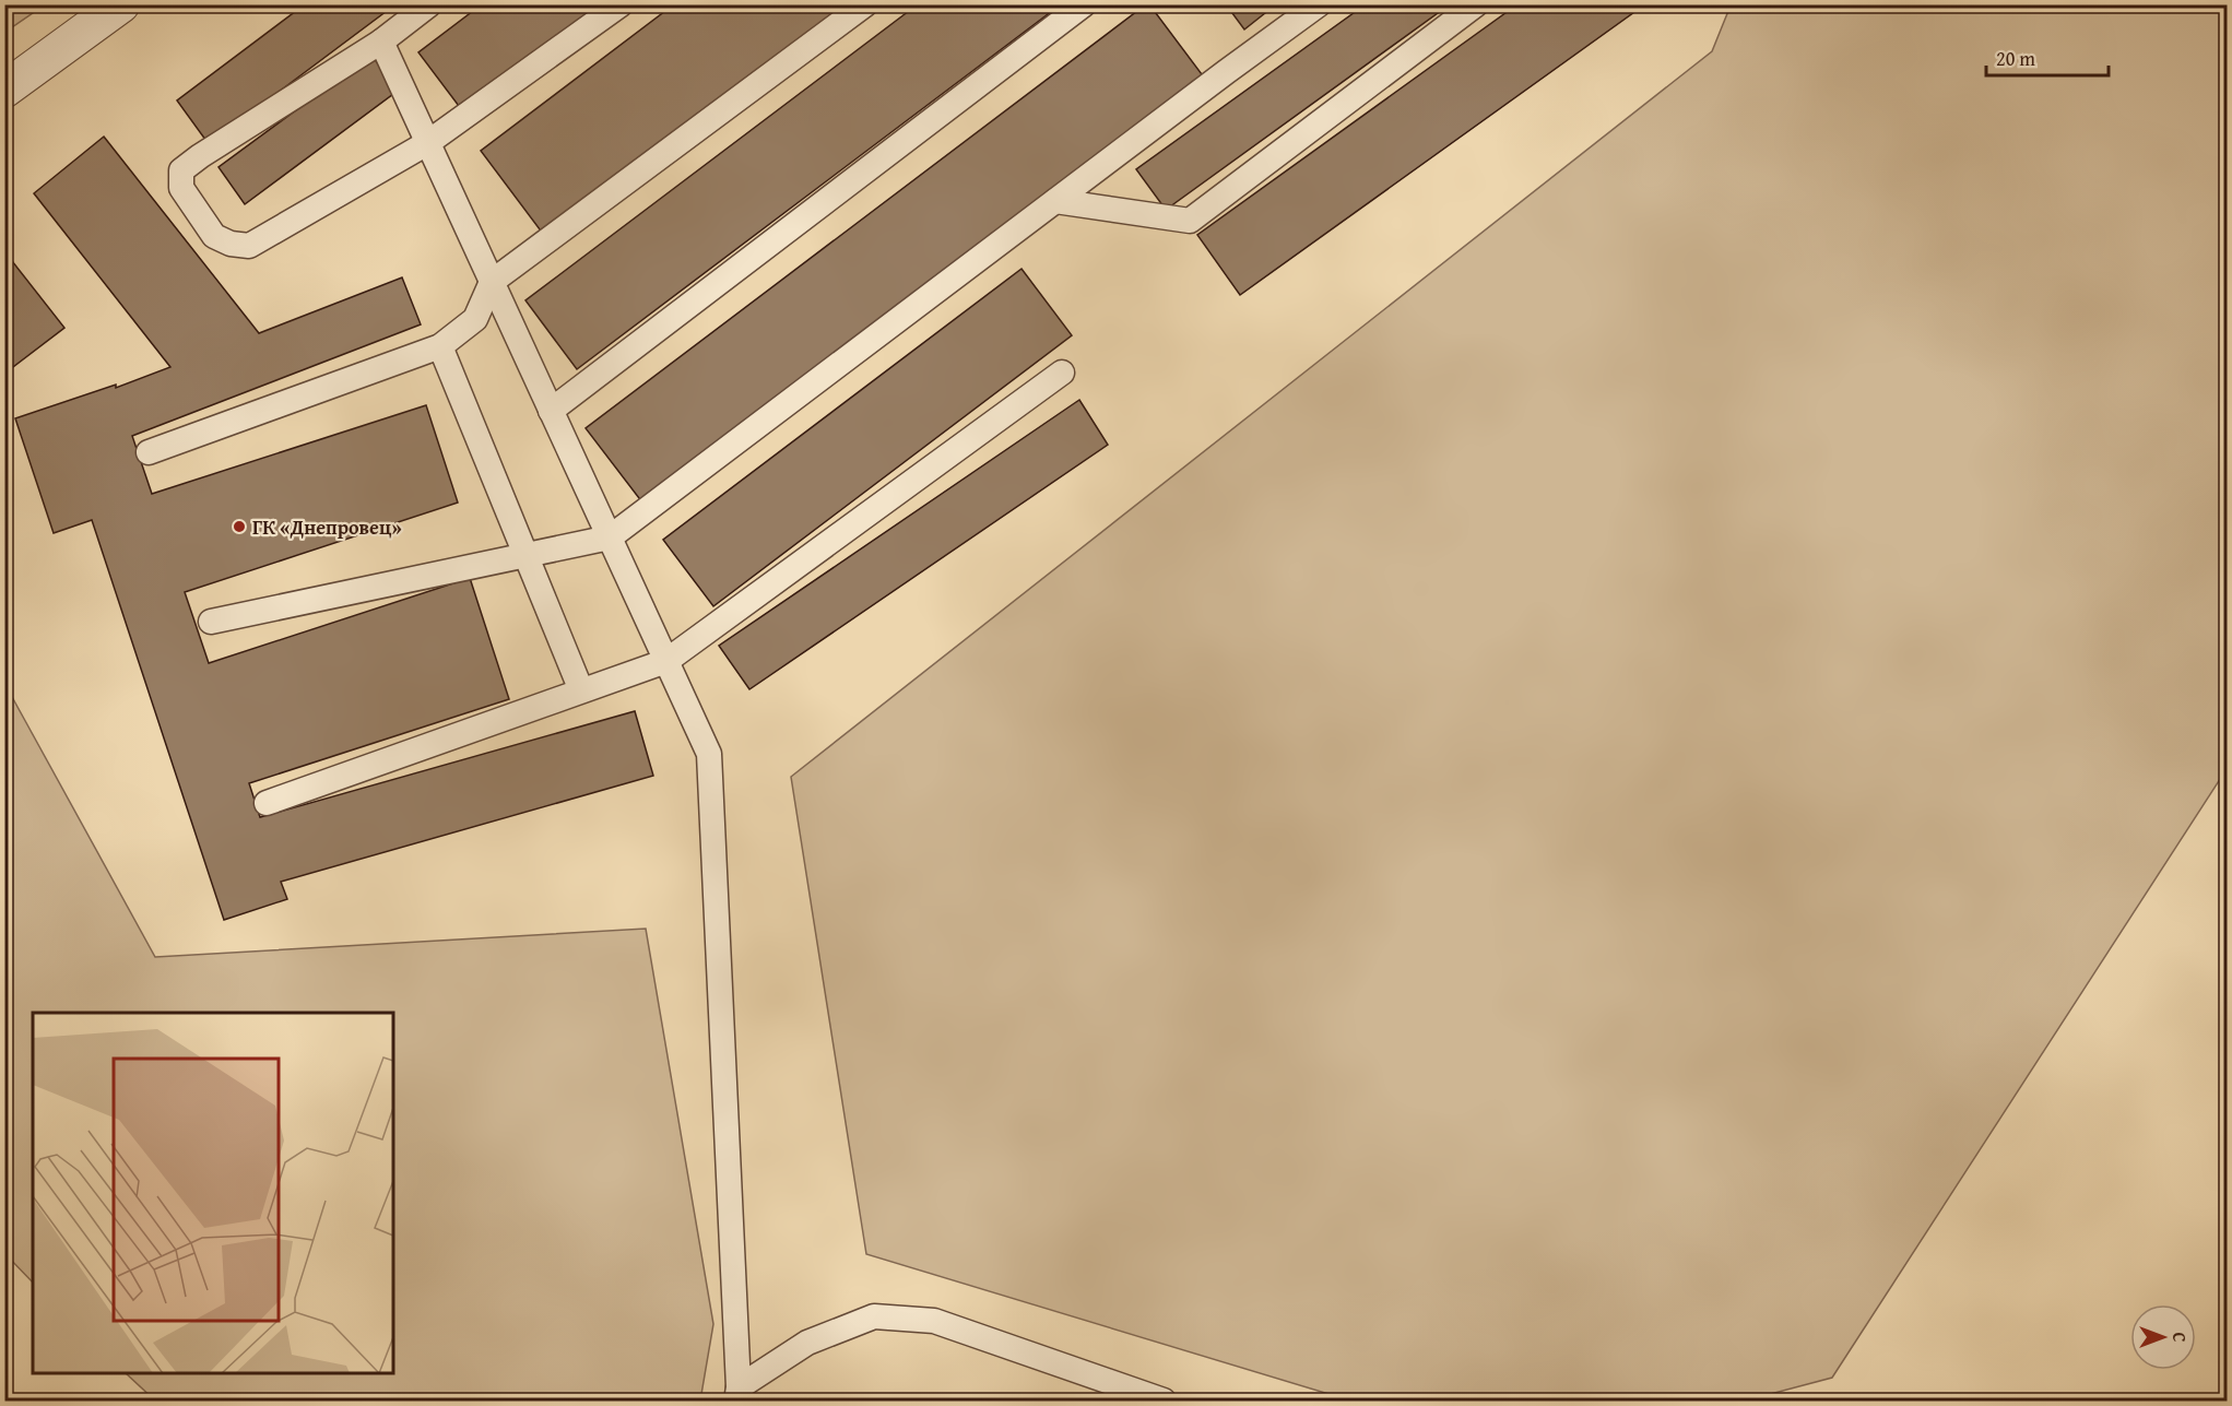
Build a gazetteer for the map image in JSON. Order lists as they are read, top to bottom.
{
  "places": ["ГК «Днепровец»"],
  "scale_bar": "20 m",
  "north": "right"
}
